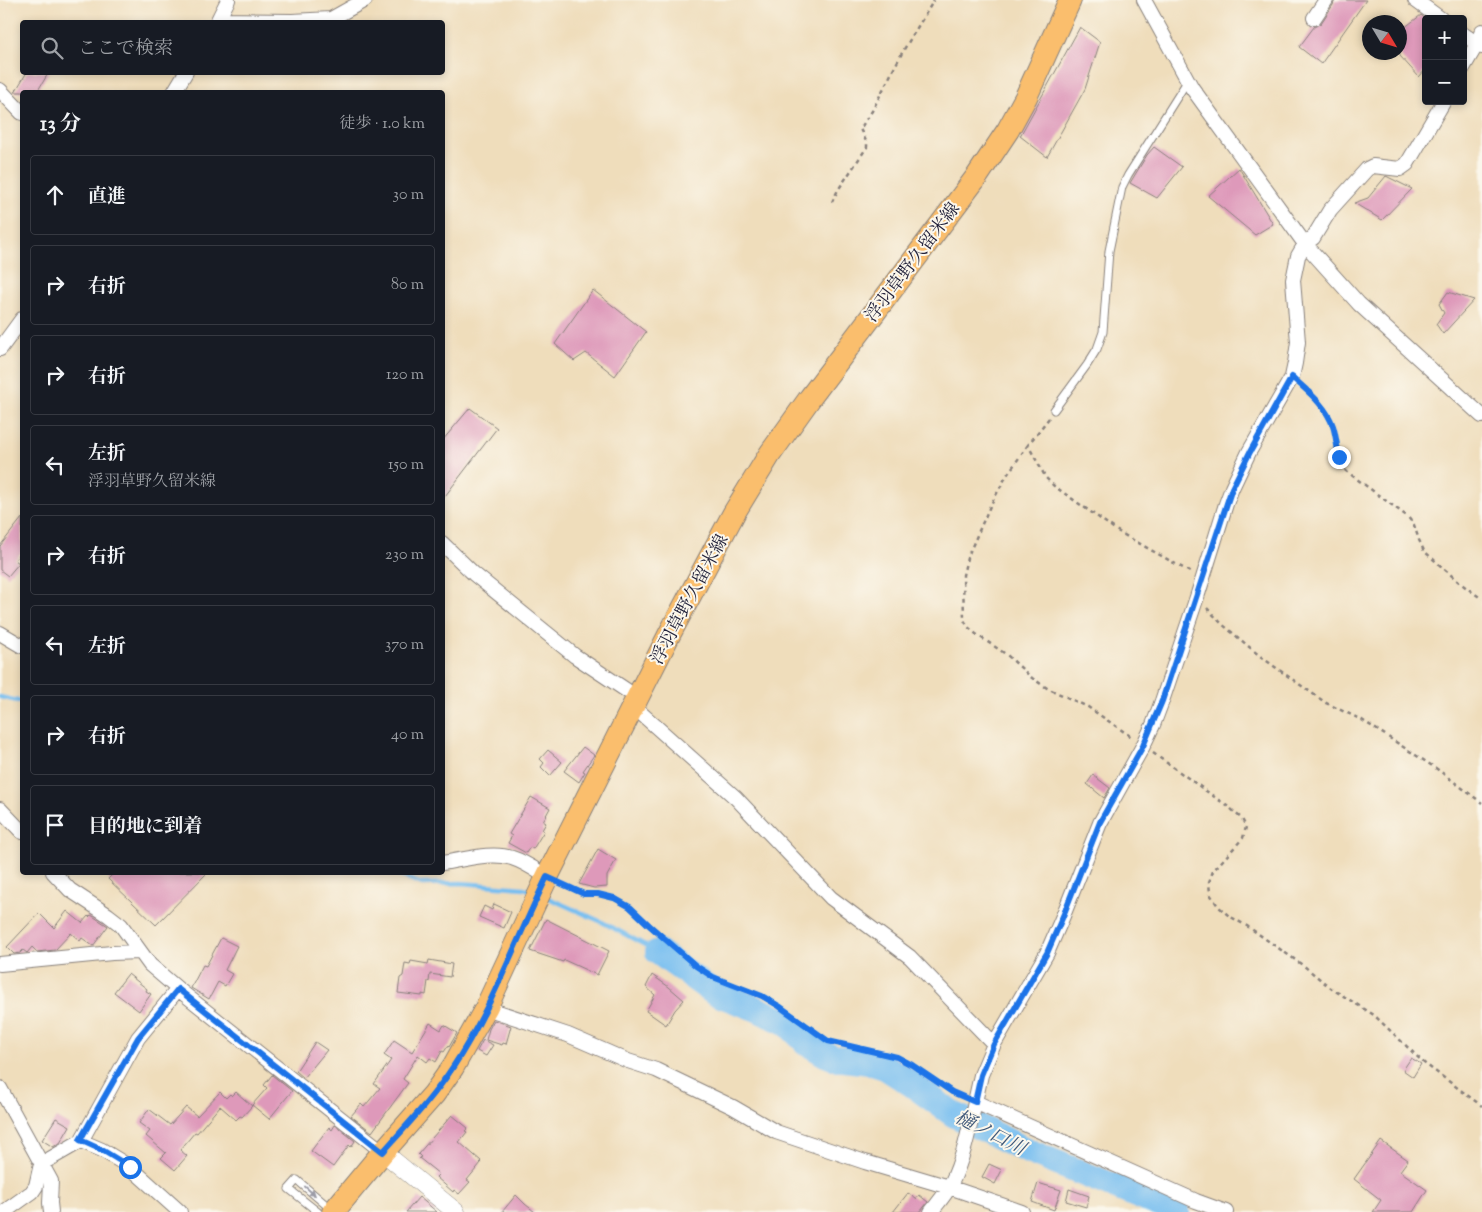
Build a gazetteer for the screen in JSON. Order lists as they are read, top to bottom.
{
  "streets": {
    "main road": ["浮羽草野久留米線"]
  },
  "water": ["樋ノ口川"],
  "north": "bottom right",
  "page": {
    "map_buttons": ["+", "−"],
    "search": "ここで検索",
    "heading": ["13 分", "徒歩 · 1.0 km"],
    "list": [
      ["直進", "30 m"],
      ["右折", "80 m"],
      ["右折", "120 m"],
      ["左折", "浮羽草野久留米線", "150 m"],
      ["右折", "230 m"],
      ["左折", "370 m"],
      ["右折", "40 m"],
      "目的地に到着"
    ]
  }
}
